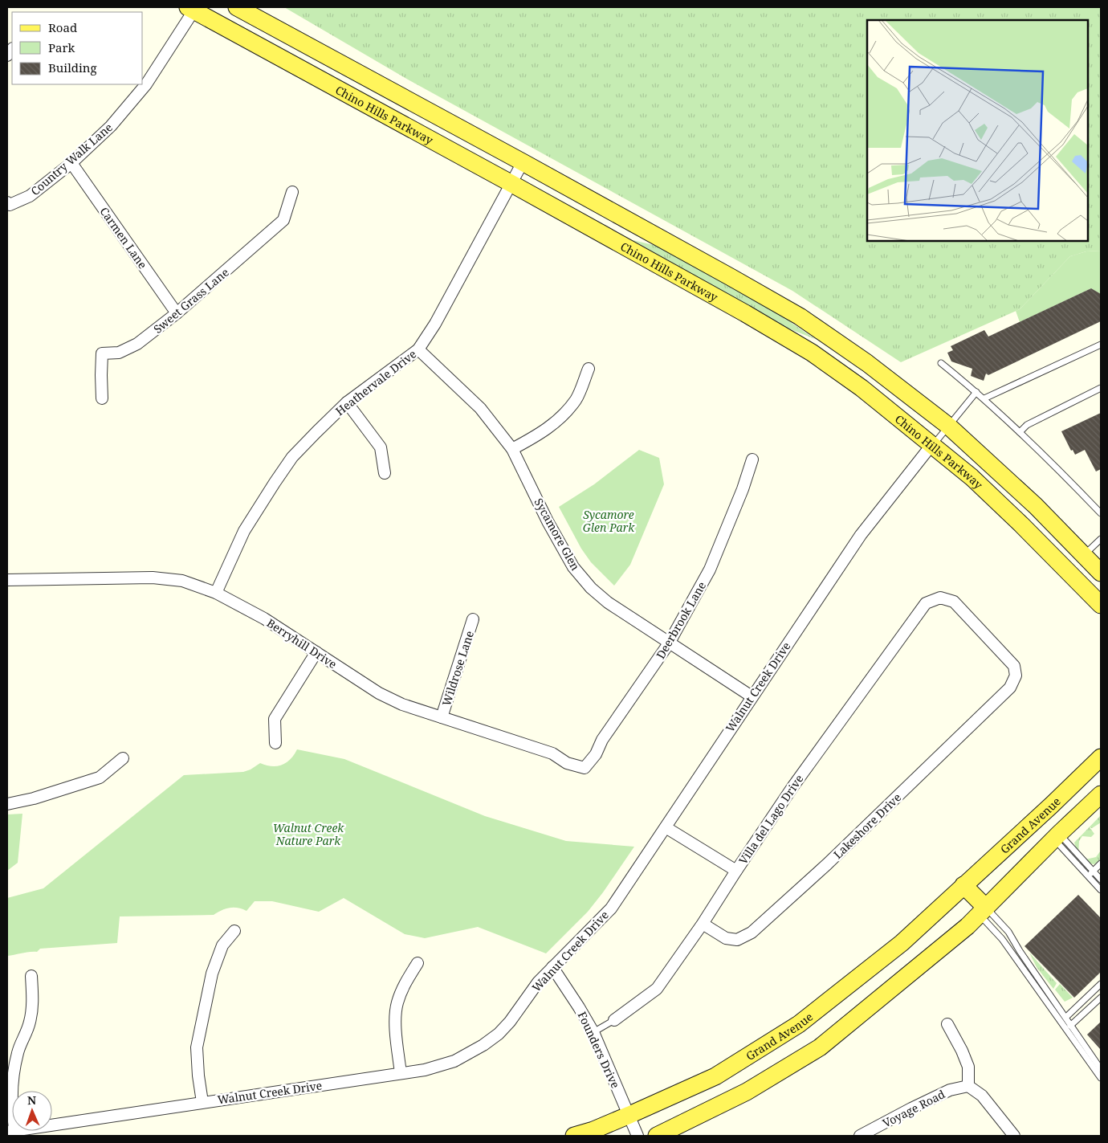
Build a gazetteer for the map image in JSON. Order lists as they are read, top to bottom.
{
  "streets": {
    "main road": ["Chino Hills Parkway", "Grand Avenue"],
    "street": [
      "Country Walk Lane",
      "Carmen Lane",
      "Sweet Grass Lane",
      "Heathervale Drive",
      "Sycamore Glen",
      "Deerbrook Lane",
      "Berryhill Drive",
      "Wildrose Lane",
      "Walnut Creek Drive",
      "Villa del Lago Drive",
      "Lakeshore Drive",
      "Founders Drive",
      "Voyage Road"
    ]
  },
  "crossings": [
    ["Chino Hills Parkway", "Country Walk Lane"],
    ["Chino Hills Parkway", "Heathervale Drive"],
    ["Chino Hills Parkway", "Walnut Creek Drive"],
    ["Country Walk Lane", "Carmen Lane"],
    ["Carmen Lane", "Sweet Grass Lane"],
    ["Heathervale Drive", "Sycamore Glen"],
    ["Heathervale Drive", "Berryhill Drive"],
    ["Sycamore Glen", "Deerbrook Lane"],
    ["Sycamore Glen", "Walnut Creek Drive"],
    ["Deerbrook Lane", "Berryhill Drive"],
    ["Berryhill Drive", "Wildrose Lane"],
    ["Walnut Creek Drive", "Founders Drive"],
    ["Villa del Lago Drive", "Lakeshore Drive"],
    ["Villa del Lago Drive", "Founders Drive"],
    ["Grand Avenue", "Founders Drive"]
  ],
  "parks": ["Sycamore Glen Park", "Walnut Creek Nature Park"],
  "legend": ["Road", "Park", "Building"],
  "north": "top"
}
